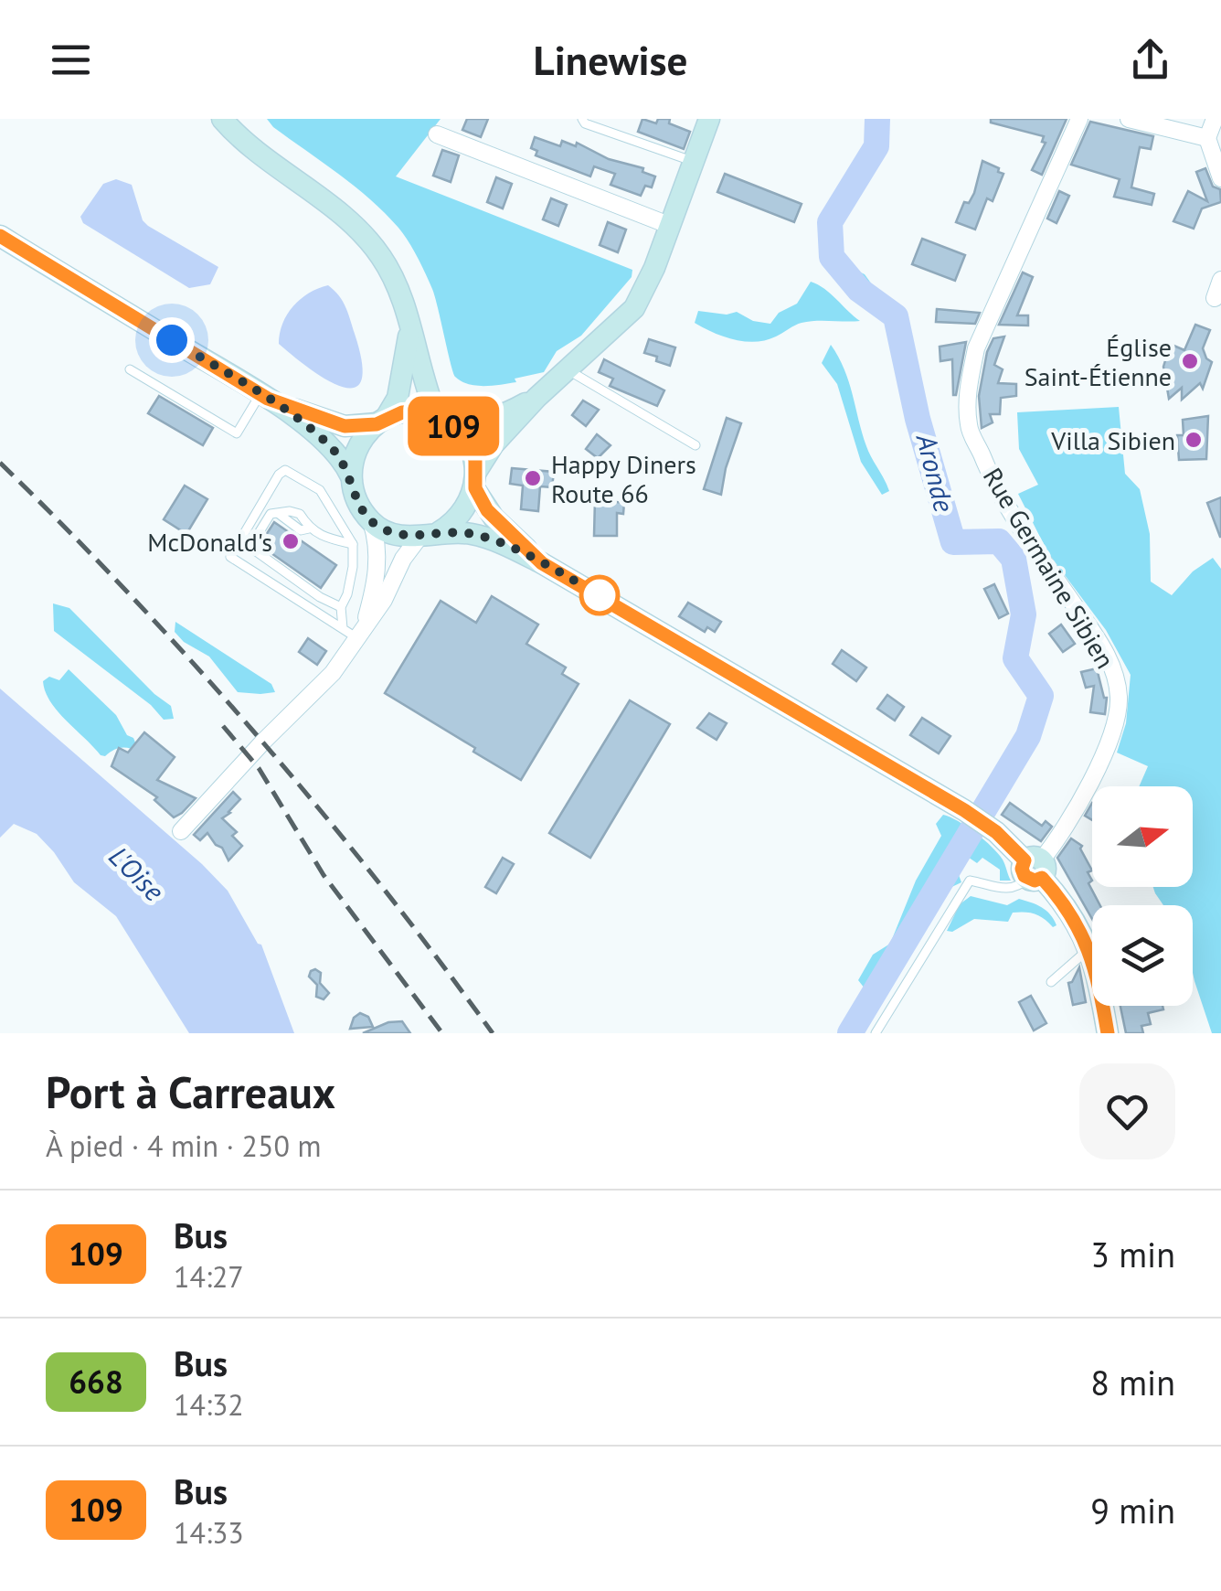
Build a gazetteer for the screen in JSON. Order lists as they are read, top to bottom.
{
  "streets": {
    "street": ["Rue Germaine Sibien"]
  },
  "water": ["Aronde", "L'Oise"],
  "places": [
    "Église Saint-Étienne",
    "Villa Sibien",
    "Happy Diners Route 66",
    "McDonald's"
  ],
  "lines": ["bus line 109"],
  "north": "right",
  "page": {
    "header": "Linewise",
    "on_map": "109",
    "heading": ["Port à Carreaux", "À pied · 4 min · 250 m"],
    "list": [
      {
        "mark": "109",
        "name": "Bus",
        "note": "14:27",
        "value": "3 min"
      },
      {
        "mark": "668",
        "name": "Bus",
        "note": "14:32",
        "value": "8 min"
      },
      {
        "mark": "109",
        "name": "Bus",
        "note": "14:33",
        "value": "9 min"
      }
    ]
  }
}
